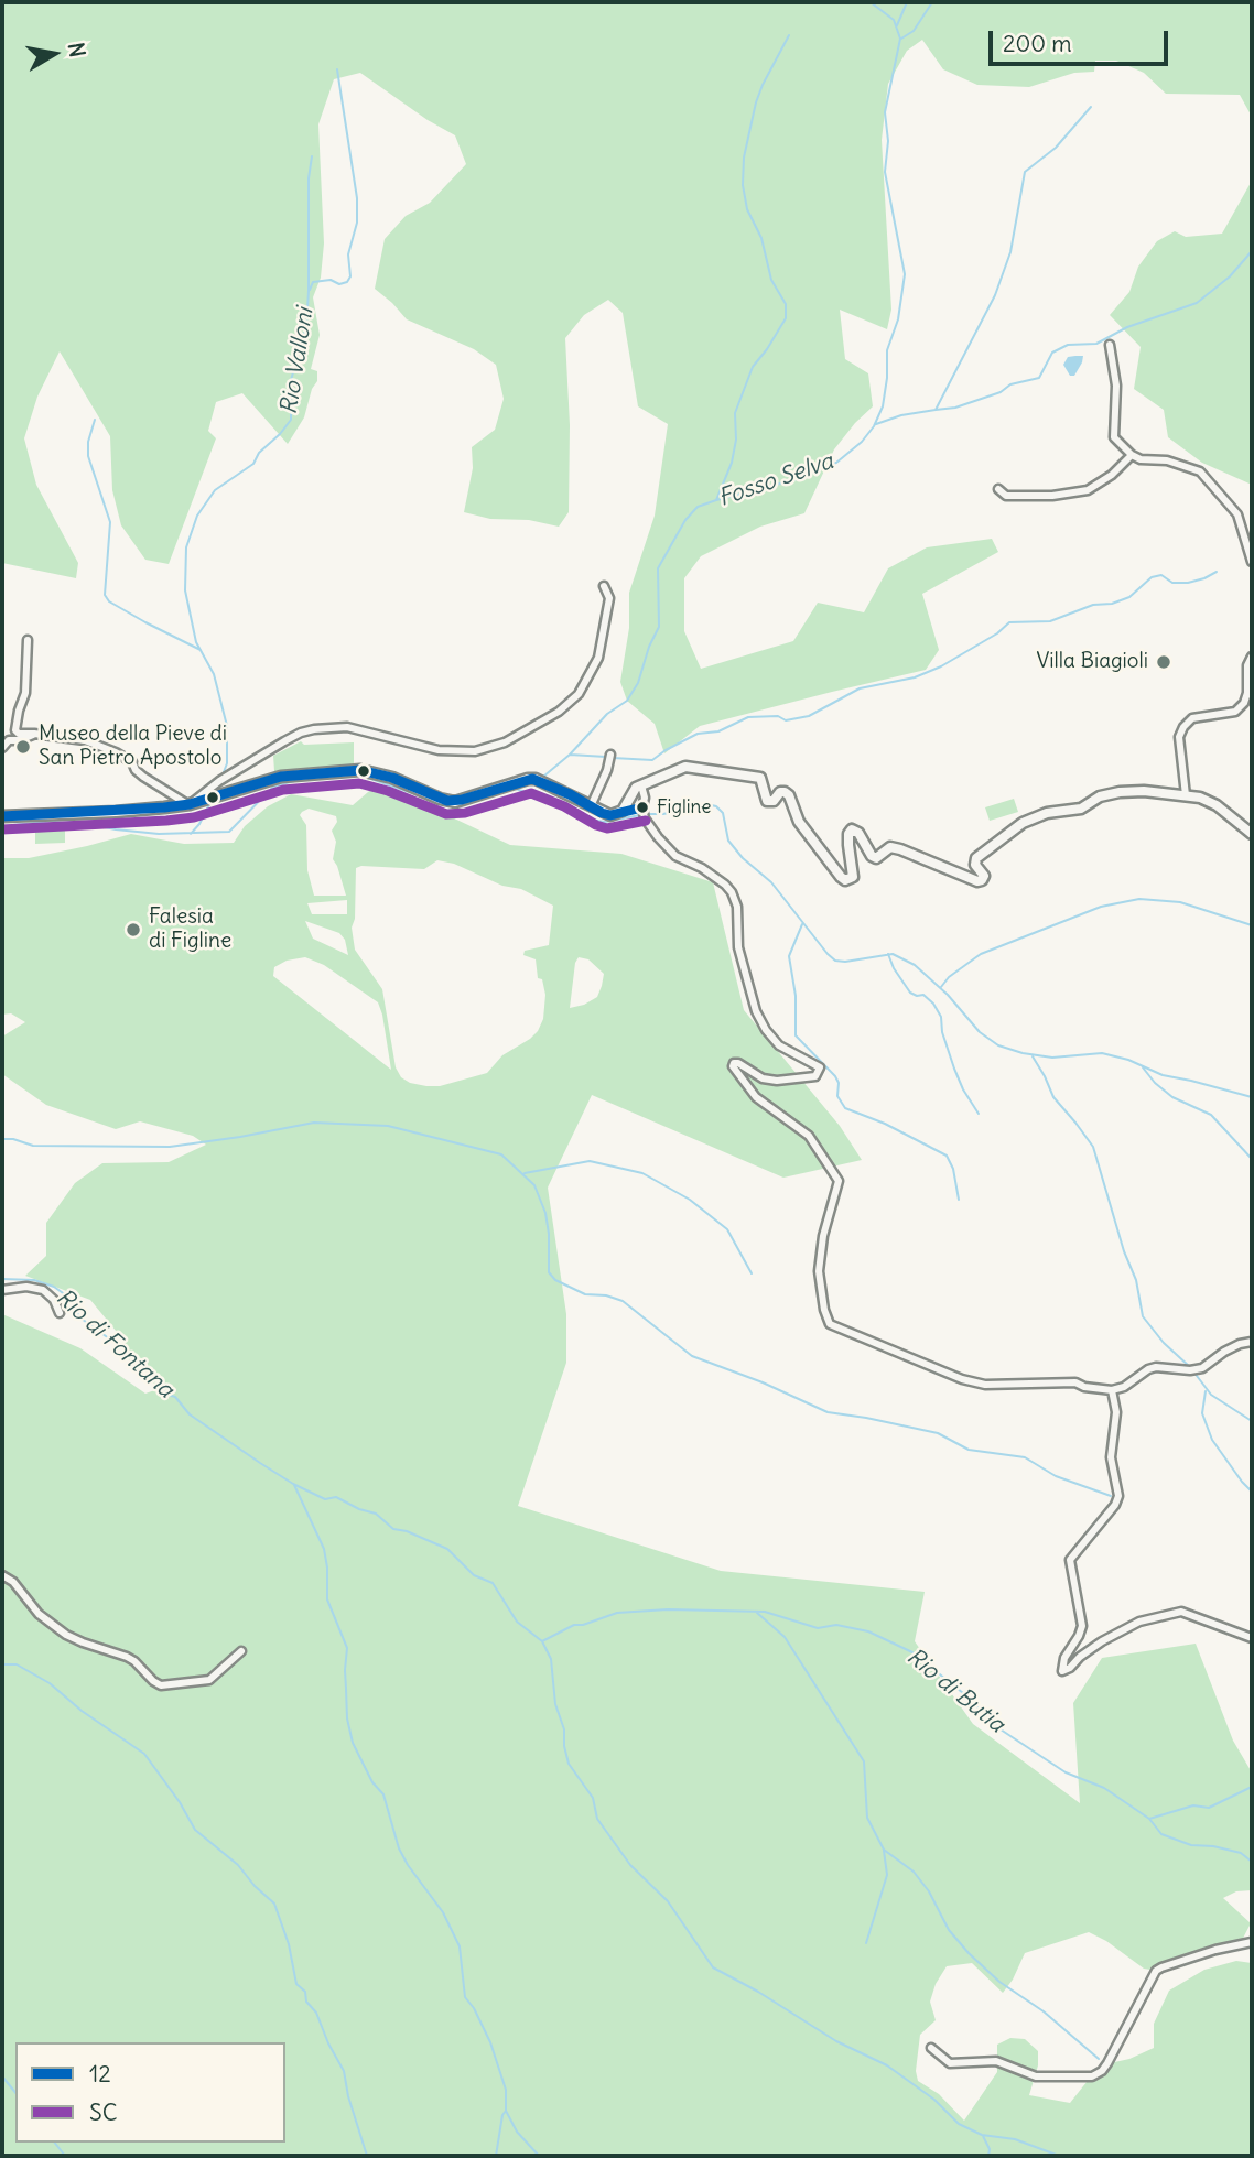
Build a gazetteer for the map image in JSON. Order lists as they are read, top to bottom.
{
  "water": [
    "Rio Valloni",
    "Fosso Selva",
    "Rio di Fontana",
    "Rio di Butia"
  ],
  "places": [
    "Villa Biagioli",
    "Museo della Pieve di San Pietro Apostolo",
    "Figline",
    "Falesia di Figline"
  ],
  "lines": ["transit line 12", "transit line SC"],
  "legend": ["12", "SC"],
  "scale_bar": "200 m",
  "north": "right"
}
